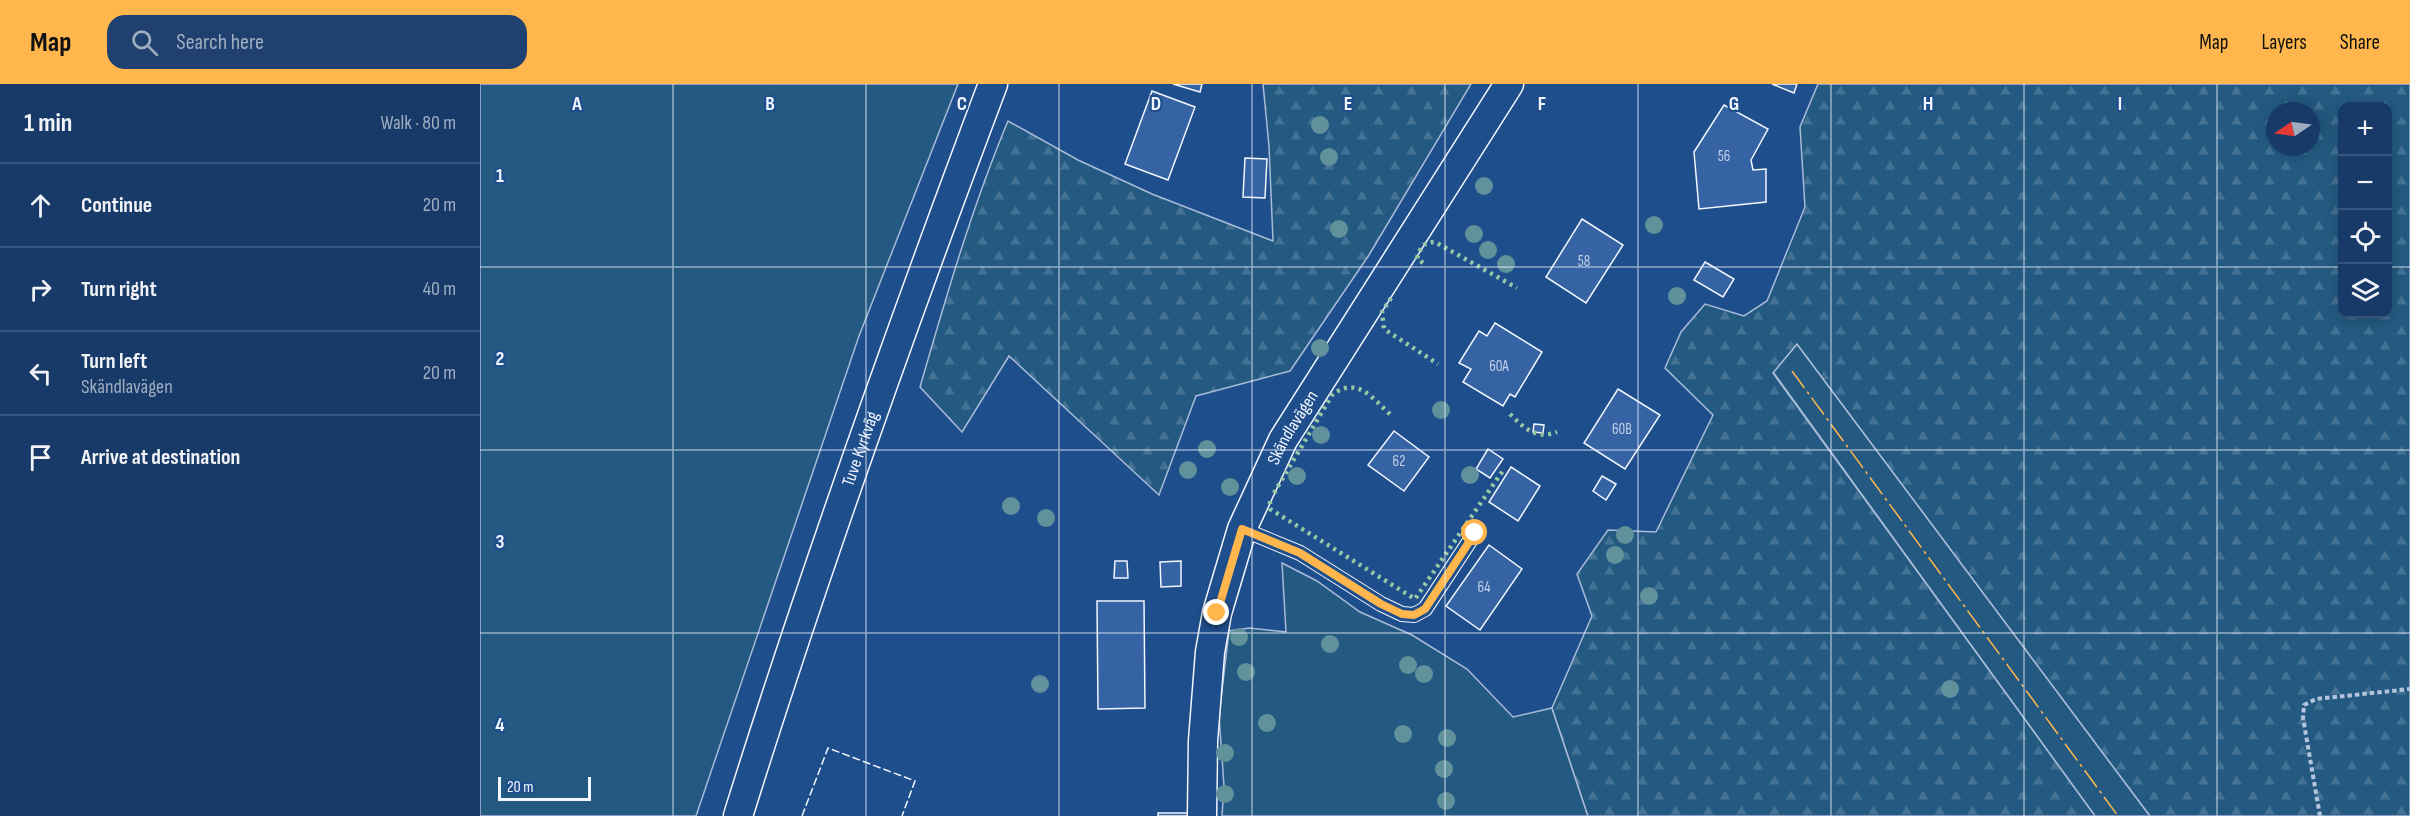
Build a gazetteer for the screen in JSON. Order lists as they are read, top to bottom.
{
  "streets": {
    "street": ["Skändlavägen", "Tuve Kyrkväg"]
  },
  "house_numbers": [
    "56",
    "58",
    "60A",
    "60B",
    "62",
    "64"
  ],
  "scale_bar": "20 m",
  "north": "left",
  "page": {
    "header": "Map",
    "search": "Search here",
    "nav": ["Map", "Layers", "Share"],
    "heading": ["1 min", "Walk · 80 m"],
    "map_buttons": ["+", "−"],
    "list": [
      ["Continue", "20 m"],
      ["Turn right", "40 m"],
      ["Turn left", "Skändlavägen", "20 m"],
      "Arrive at destination"
    ],
    "scale": "20 m"
  },
  "grid": {
    "columns": [
      "A",
      "B",
      "C",
      "D",
      "E",
      "F",
      "G",
      "H",
      "I"
    ],
    "rows": [
      "1",
      "2",
      "3",
      "4"
    ]
  }
}
